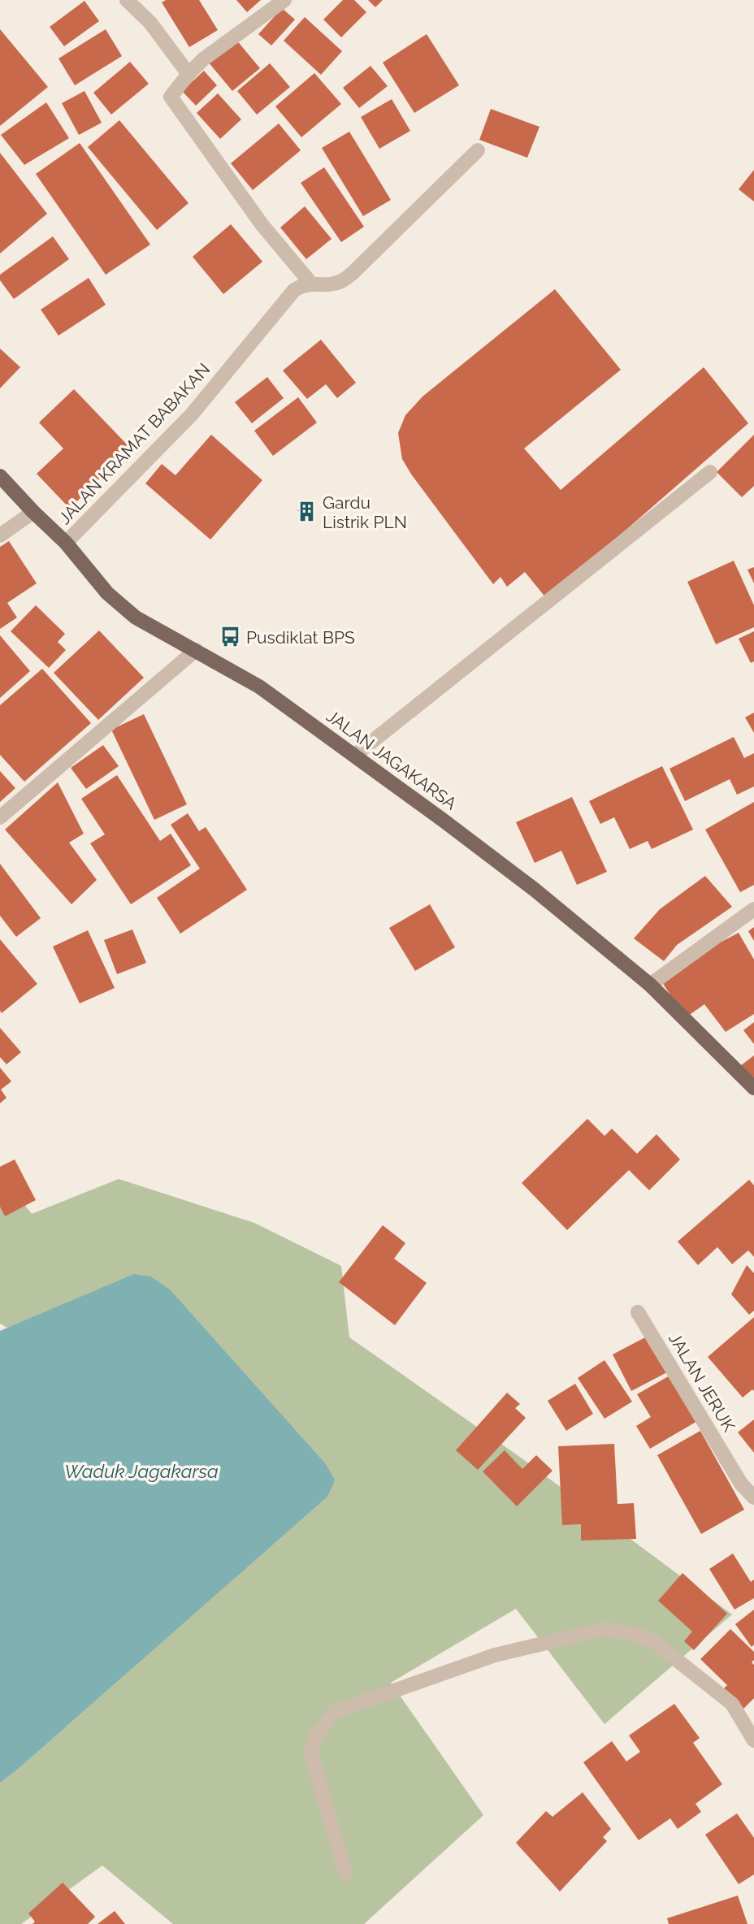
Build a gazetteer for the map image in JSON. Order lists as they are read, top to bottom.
{
  "streets": {
    "main road": ["JALAN JAGAKARSA"],
    "street": ["JALAN KRAMAT BABAKAN", "JALAN JERUK"]
  },
  "crossings": [
    ["JALAN KRAMAT BABAKAN", "JALAN JAGAKARSA"]
  ],
  "water": ["Waduk Jagakarsa"],
  "places": {
    "building": ["Gardu Listrik PLN"],
    "bus stop": ["Pusdiklat BPS"]
  }
}
